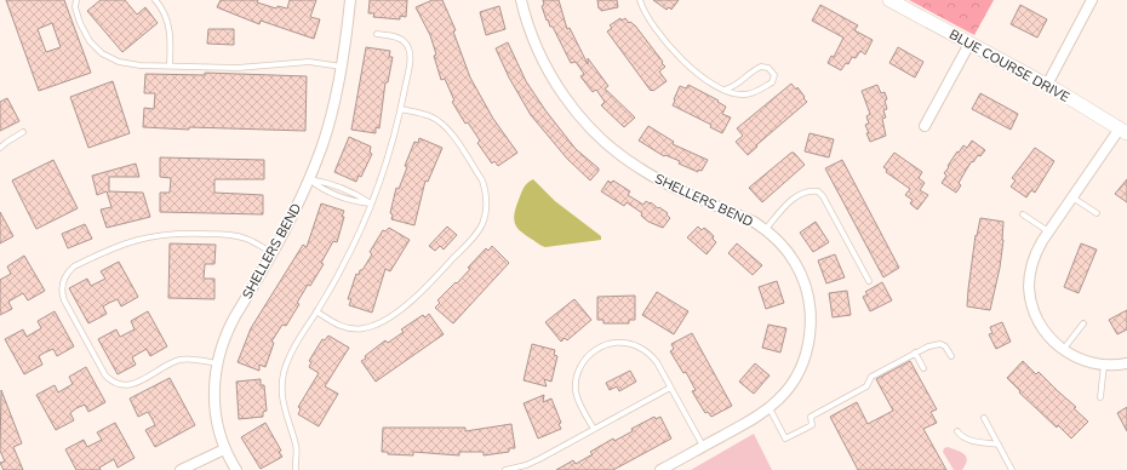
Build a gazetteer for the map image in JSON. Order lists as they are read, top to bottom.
{
  "streets": {
    "main road": ["BLUE COURSE DRIVE"],
    "street": ["SHELLERS BEND"]
  }
}
